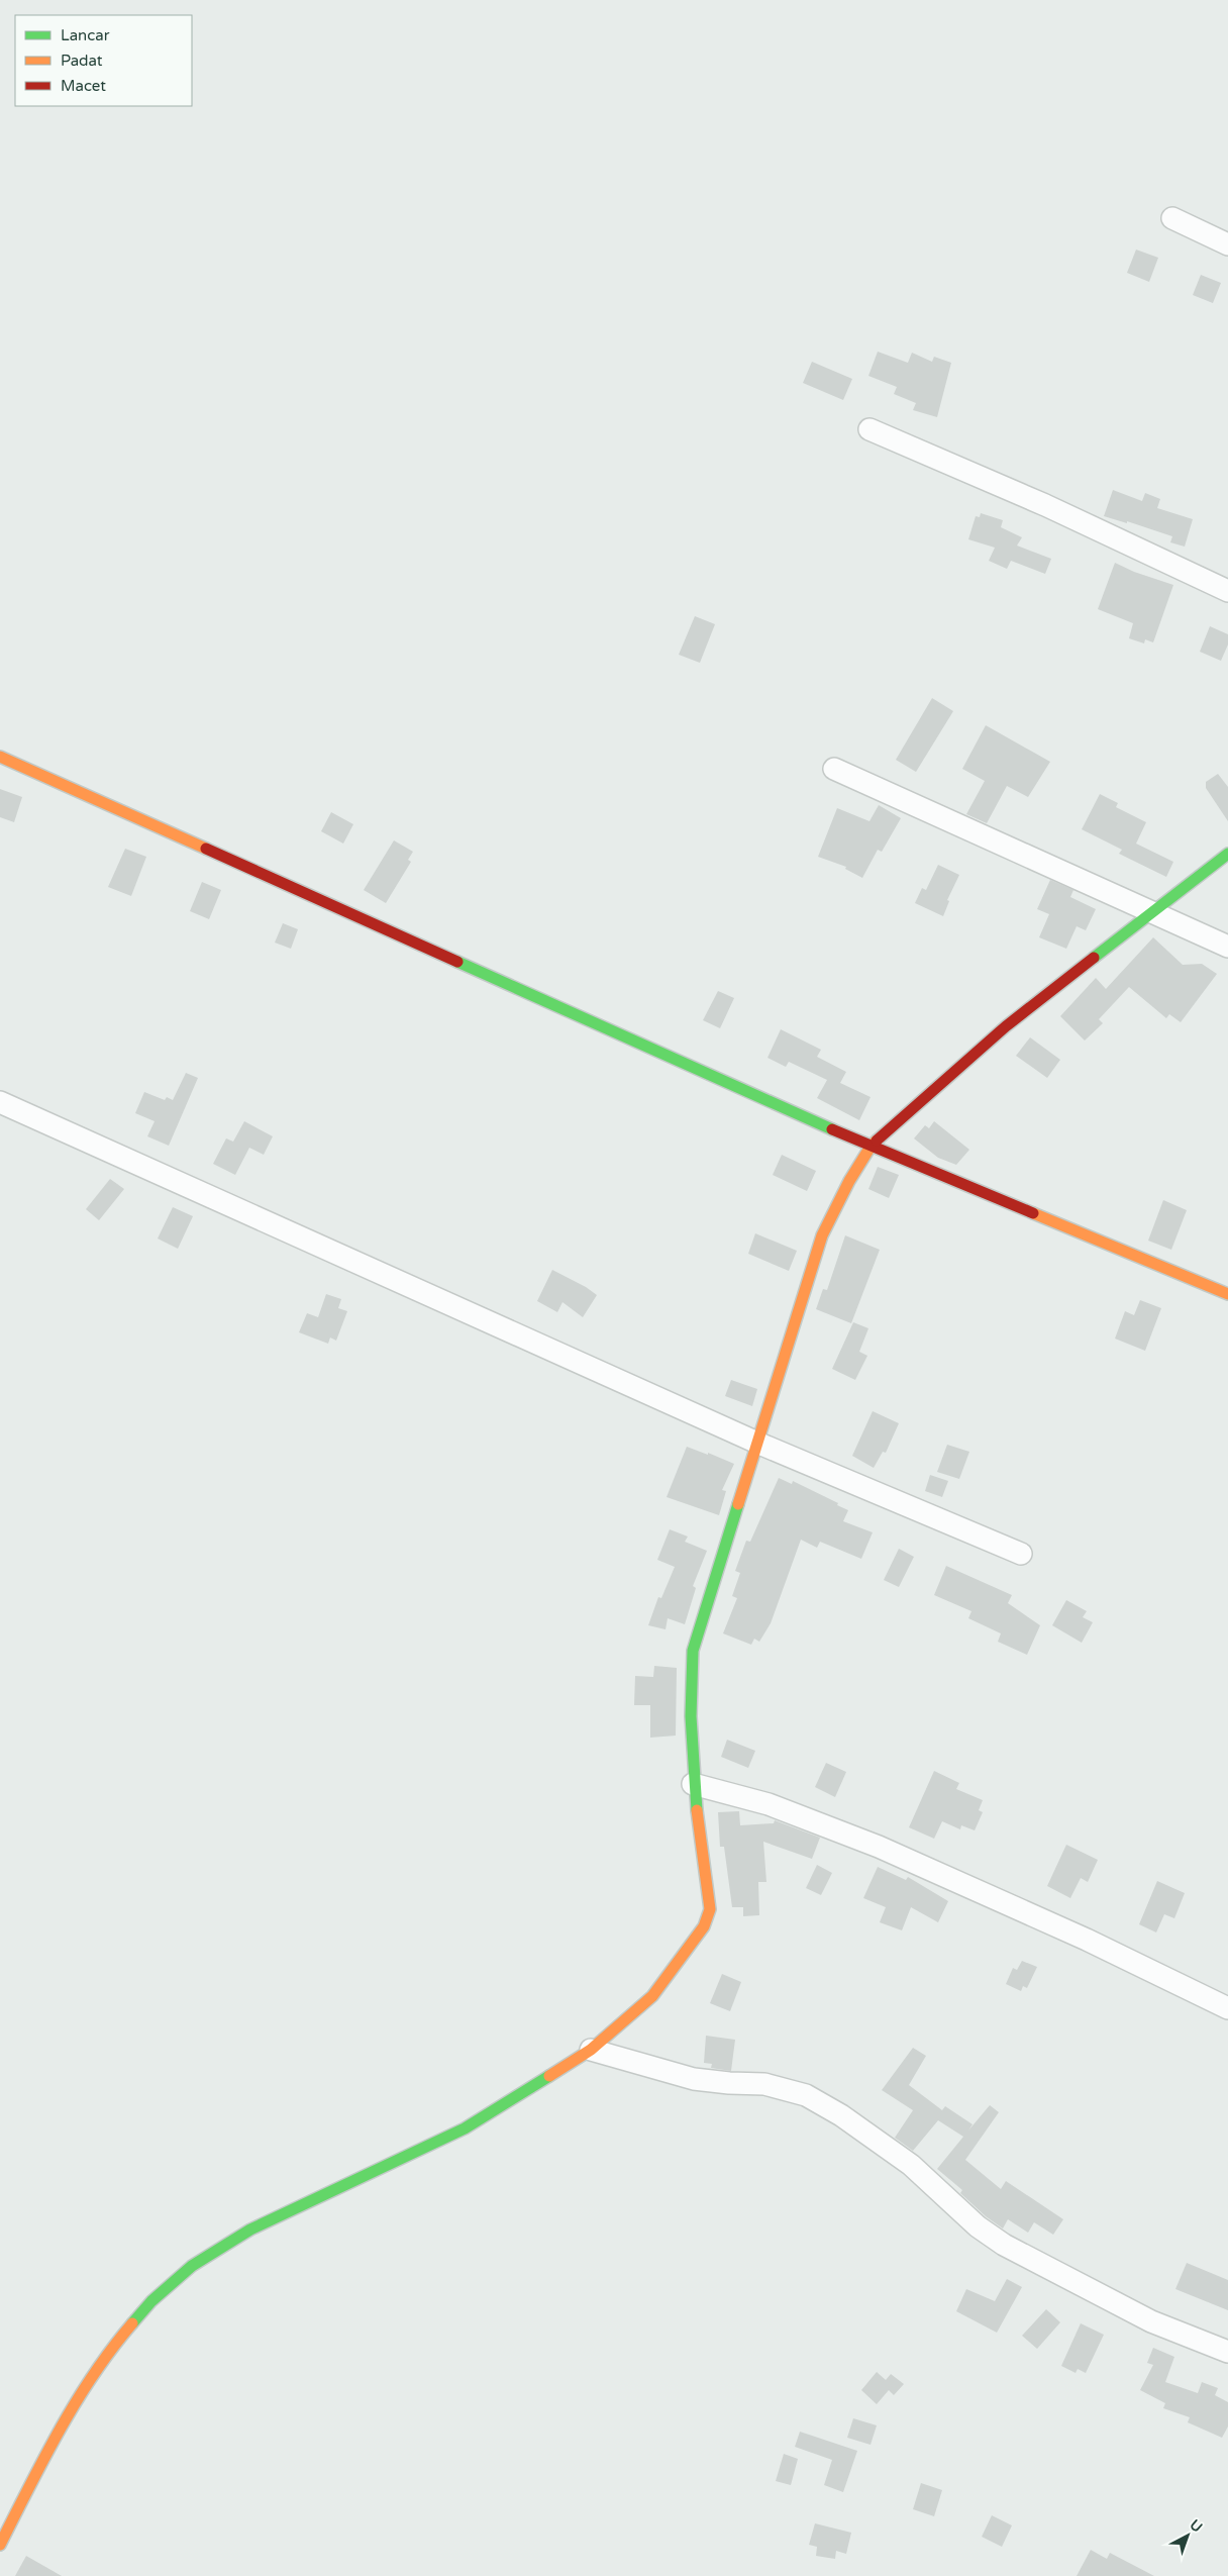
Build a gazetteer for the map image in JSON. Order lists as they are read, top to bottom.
{
  "legend": ["Lancar", "Padat", "Macet"],
  "north": "top right"
}
